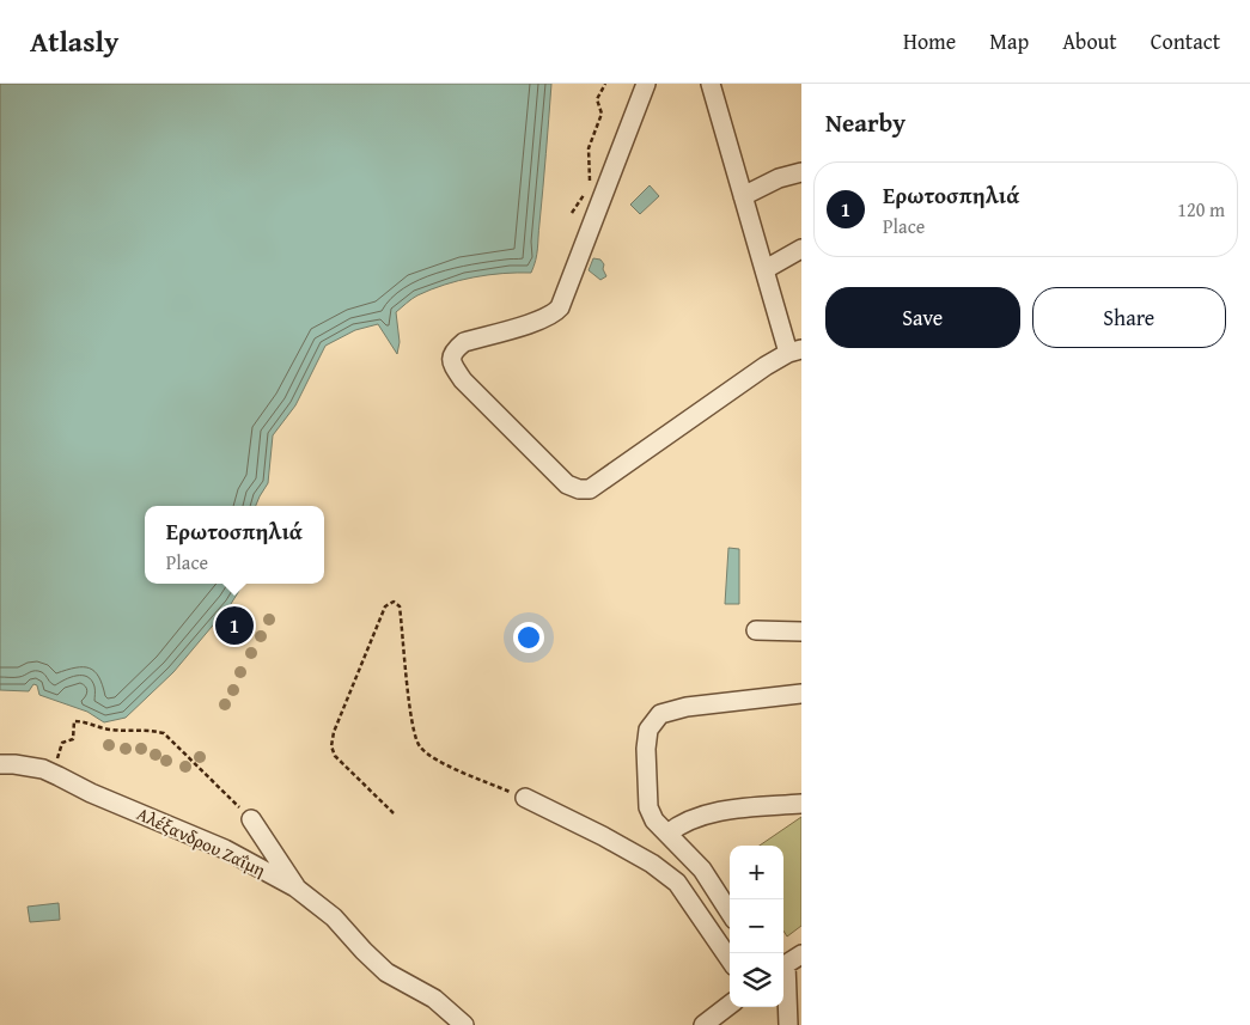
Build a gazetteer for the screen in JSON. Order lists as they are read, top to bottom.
{
  "streets": {
    "street": ["Αλέξανδρου Ζαΐμη"]
  },
  "page": {
    "header": "Atlasly",
    "nav": [
      "Home",
      "Map",
      "About",
      "Contact"
    ],
    "heading": "Nearby",
    "list": [
      {
        "mark": "1",
        "name": "Ερωτοσπηλιά",
        "note": "Place",
        "value": "120 m"
      }
    ],
    "buttons": ["Save", "Share"],
    "popup": ["Ερωτοσπηλιά", "Place"],
    "pins": "1",
    "map_buttons": ["+", "−"]
  }
}
